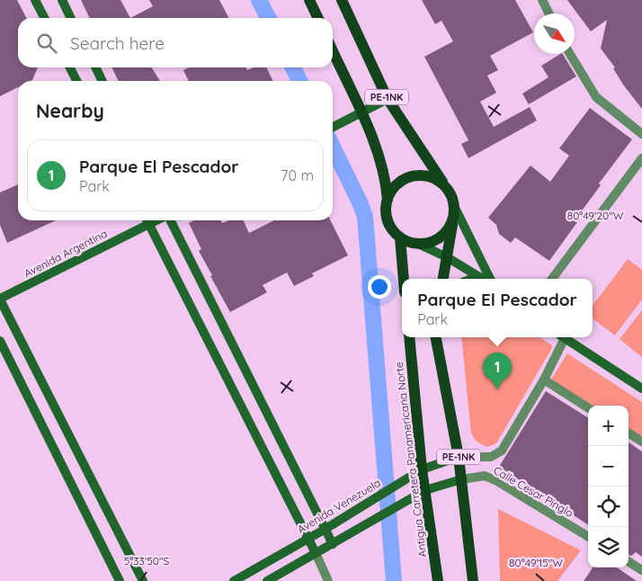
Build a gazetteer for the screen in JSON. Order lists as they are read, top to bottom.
{
  "streets": {
    "main road": ["PE-1NK", "Antigua Carretera Panamericana Norte"],
    "street": ["Avenida Argentina", "Calle Cesar Pinglo", "Avenida Venezuela"]
  },
  "crossings": [
    ["PE-1NK", "Calle Cesar Pinglo"],
    ["PE-1NK", "Avenida Venezuela"],
    ["Antigua Carretera Panamericana Norte", "Avenida Venezuela"]
  ],
  "north": "bottom right",
  "page": {
    "search": "Search here",
    "heading": "Nearby",
    "list": [
      {
        "mark": "1",
        "name": "Parque El Pescador",
        "note": "Park",
        "value": "70 m"
      }
    ],
    "popup": ["Parque El Pescador", "Park"],
    "pins": "1",
    "map_buttons": ["+", "−"]
  },
  "coordinates": ["80°49'20\"W", "5°33'50\"S", "80°49'15\"W"]
}
